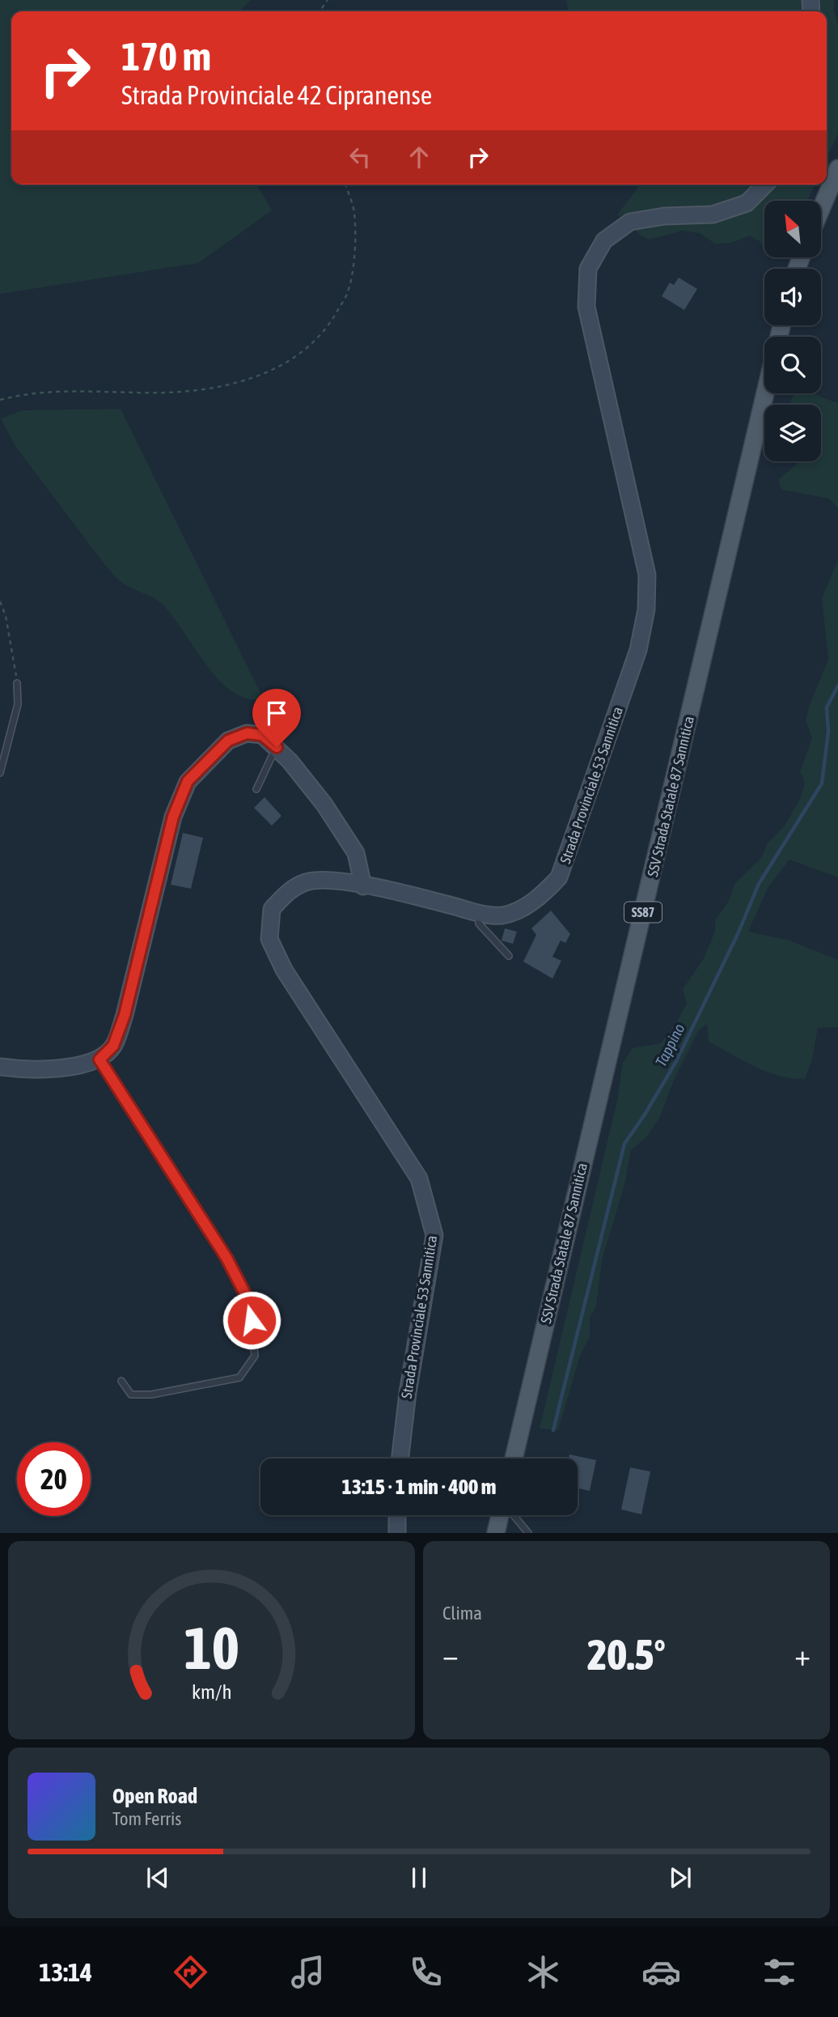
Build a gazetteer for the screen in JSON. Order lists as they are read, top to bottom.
{
  "streets": {
    "main road": ["SSV Strada Statale 87 Sannitica", "SS87"],
    "street": ["Strada Provinciale 53 Sannitica"]
  },
  "water": ["Tappino"],
  "north": "top left",
  "page": {
    "turn": ["170 m", "Strada Provinciale 42 Cipranense"],
    "limit": "20",
    "trip": "13:15 · 1 min · 400 m",
    "tile": "Clima",
    "heat": ["−", "20.5°", "+"],
    "song": ["Open Road", "Tom Ferris"],
    "tabs": "13:14",
    "gauge": ["10", "km/h"]
  }
}
